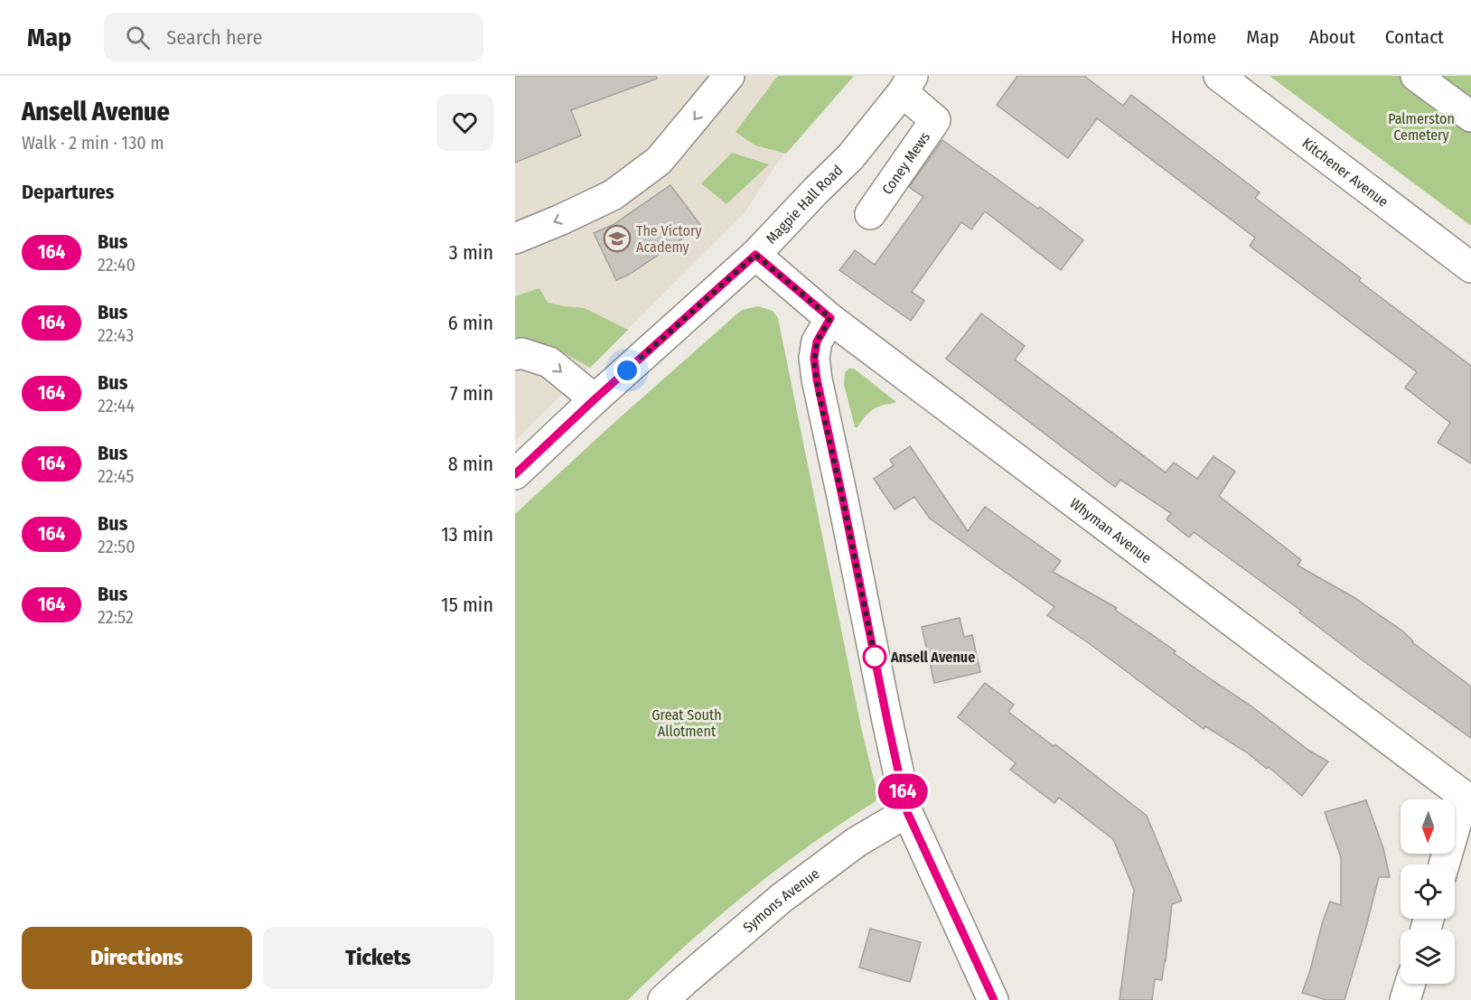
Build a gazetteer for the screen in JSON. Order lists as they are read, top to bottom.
{
  "streets": {
    "street": [
      "Coney Mews",
      "Kitchener Avenue",
      "Magpie Hall Road",
      "Whyman Avenue",
      "Symons Avenue"
    ]
  },
  "crossings": [
    ["Coney Mews", "Magpie Hall Road"],
    ["Magpie Hall Road", "Whyman Avenue"]
  ],
  "parks": ["Palmerston Cemetery", "Great South Allotment"],
  "places": {
    "school or university": ["The Victory Academy"],
    "other": ["Ansell Avenue"]
  },
  "lines": ["bus line 164"],
  "north": "bottom",
  "page": {
    "header": "Map",
    "search": "Search here",
    "nav": [
      "Home",
      "Map",
      "About",
      "Contact"
    ],
    "heading": [
      ["Ansell Avenue", "Walk · 2 min · 130 m"],
      "Departures"
    ],
    "on_map": "164",
    "list": [
      {
        "mark": "164",
        "name": "Bus",
        "note": "22:40",
        "value": "3 min"
      },
      {
        "mark": "164",
        "name": "Bus",
        "note": "22:43",
        "value": "6 min"
      },
      {
        "mark": "164",
        "name": "Bus",
        "note": "22:44",
        "value": "7 min"
      },
      {
        "mark": "164",
        "name": "Bus",
        "note": "22:45",
        "value": "8 min"
      },
      {
        "mark": "164",
        "name": "Bus",
        "note": "22:50",
        "value": "13 min"
      },
      {
        "mark": "164",
        "name": "Bus",
        "note": "22:52",
        "value": "15 min"
      }
    ],
    "buttons": ["Directions", "Tickets"]
  }
}
